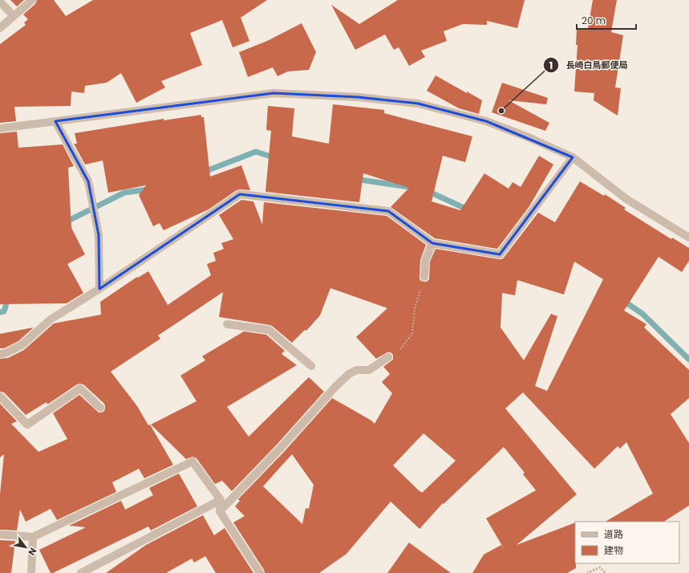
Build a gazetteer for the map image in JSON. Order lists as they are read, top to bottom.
{
  "places": ["長崎白鳥郵便局"],
  "legend": ["道路", "建物"],
  "scale_bar": "20 m",
  "north": "bottom right"
}
